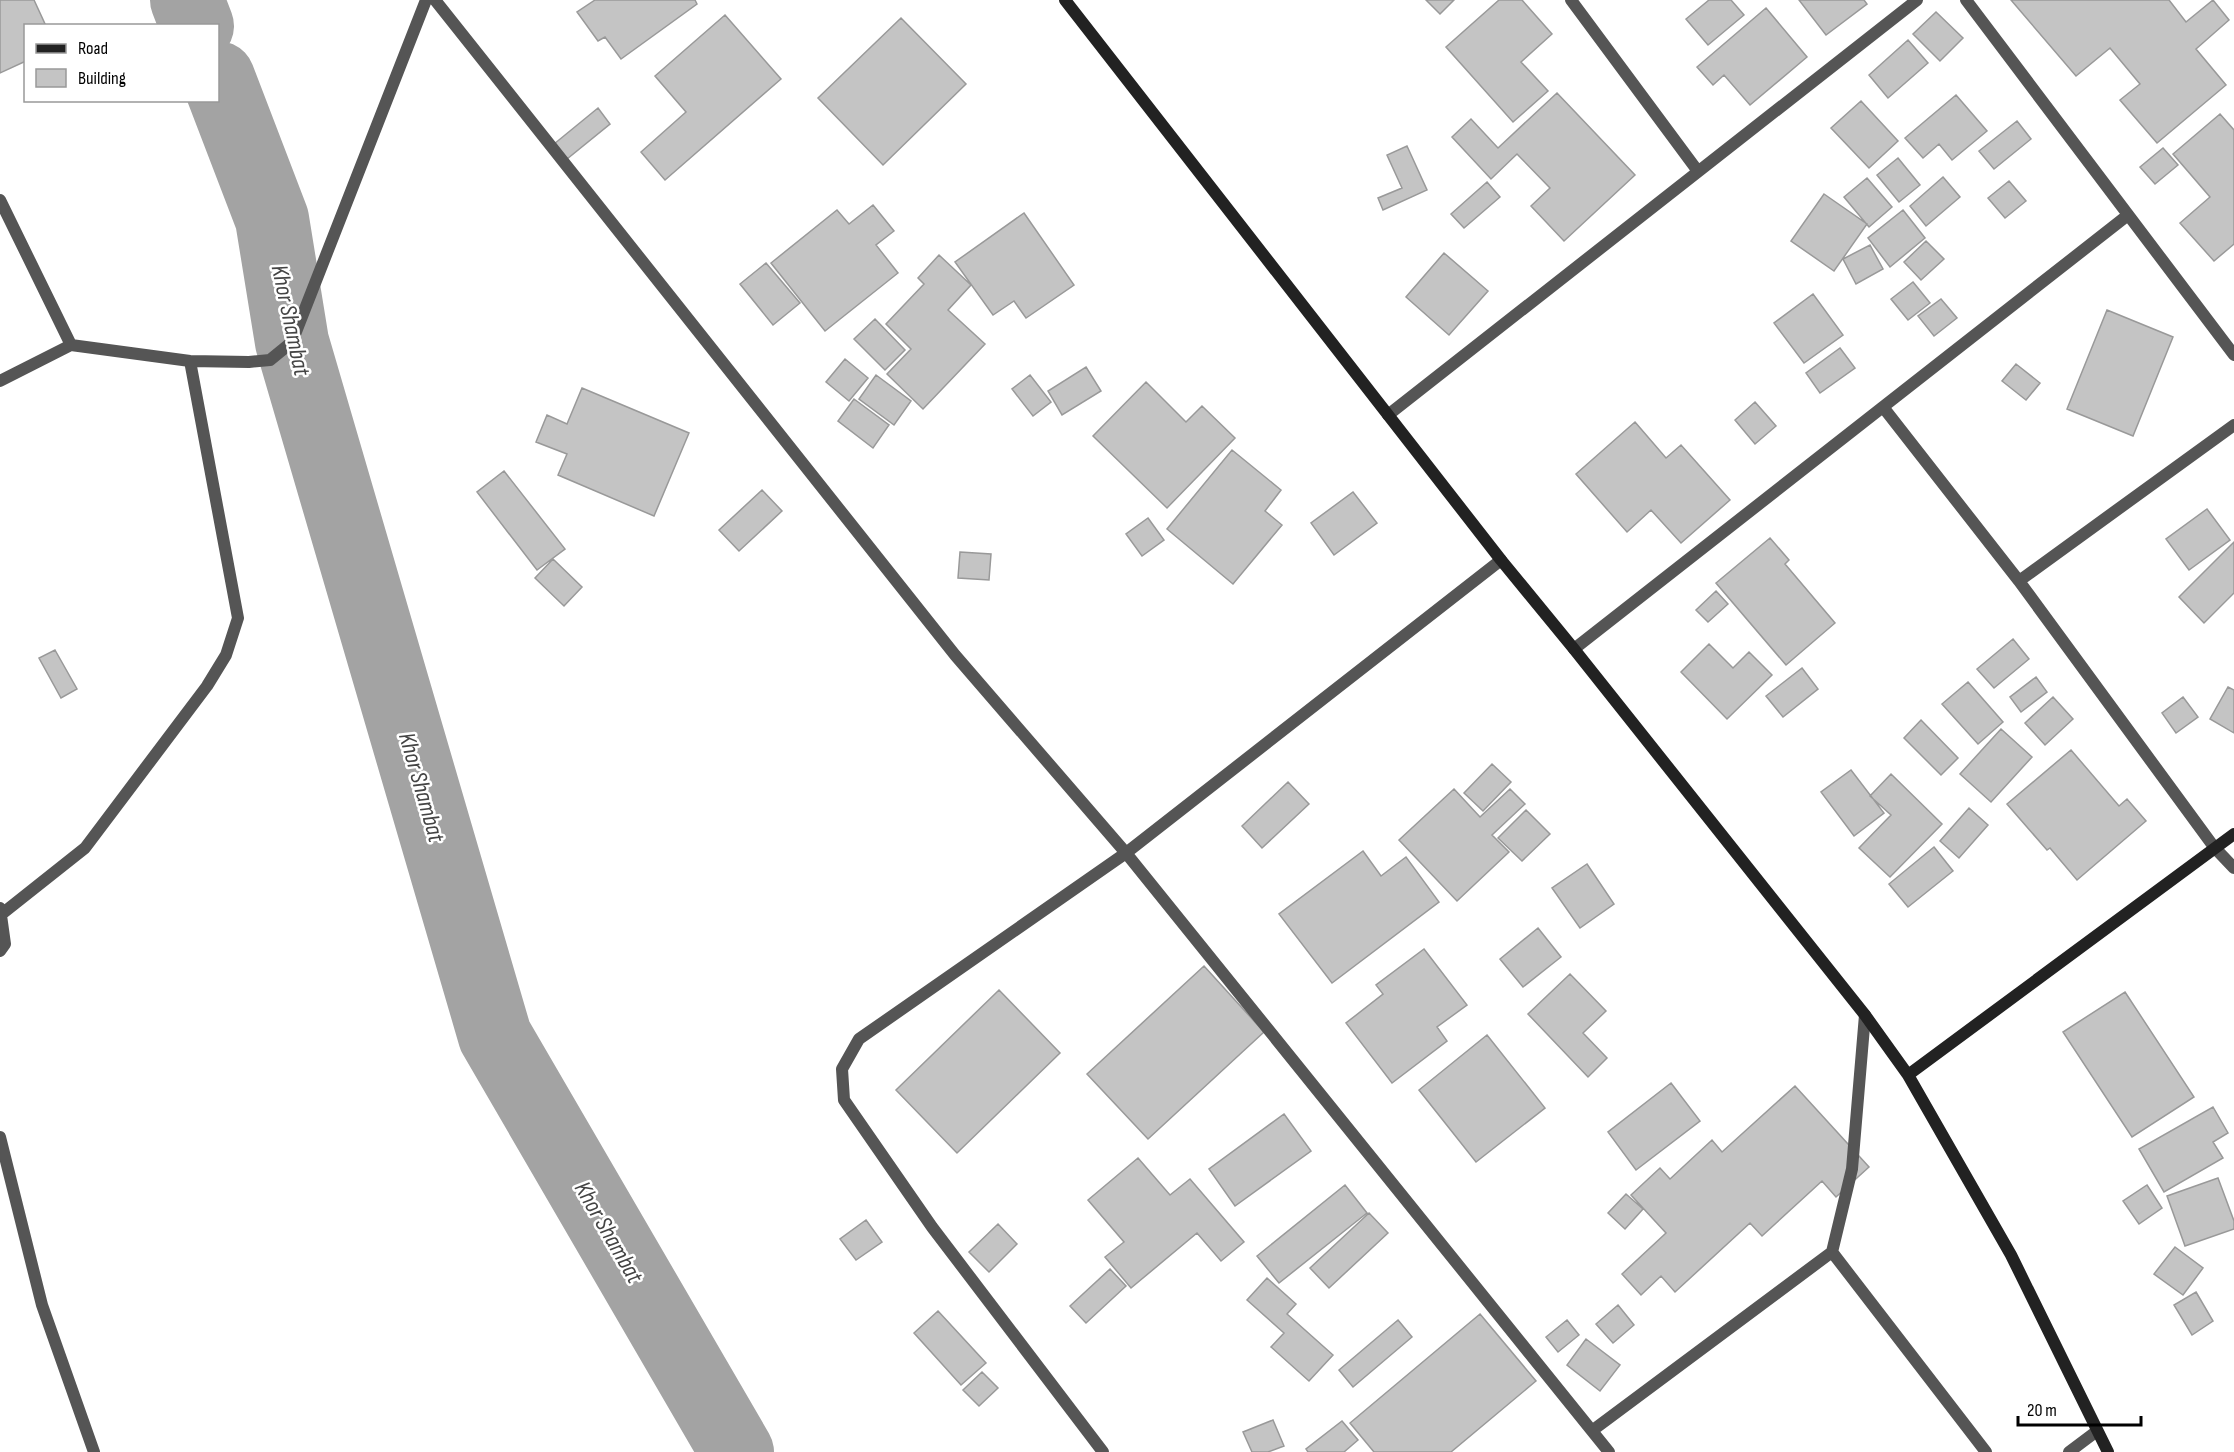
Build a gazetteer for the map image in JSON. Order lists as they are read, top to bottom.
{
  "water": ["Khor Shambat"],
  "legend": ["Road", "Building"],
  "scale_bar": "20 m"
}
